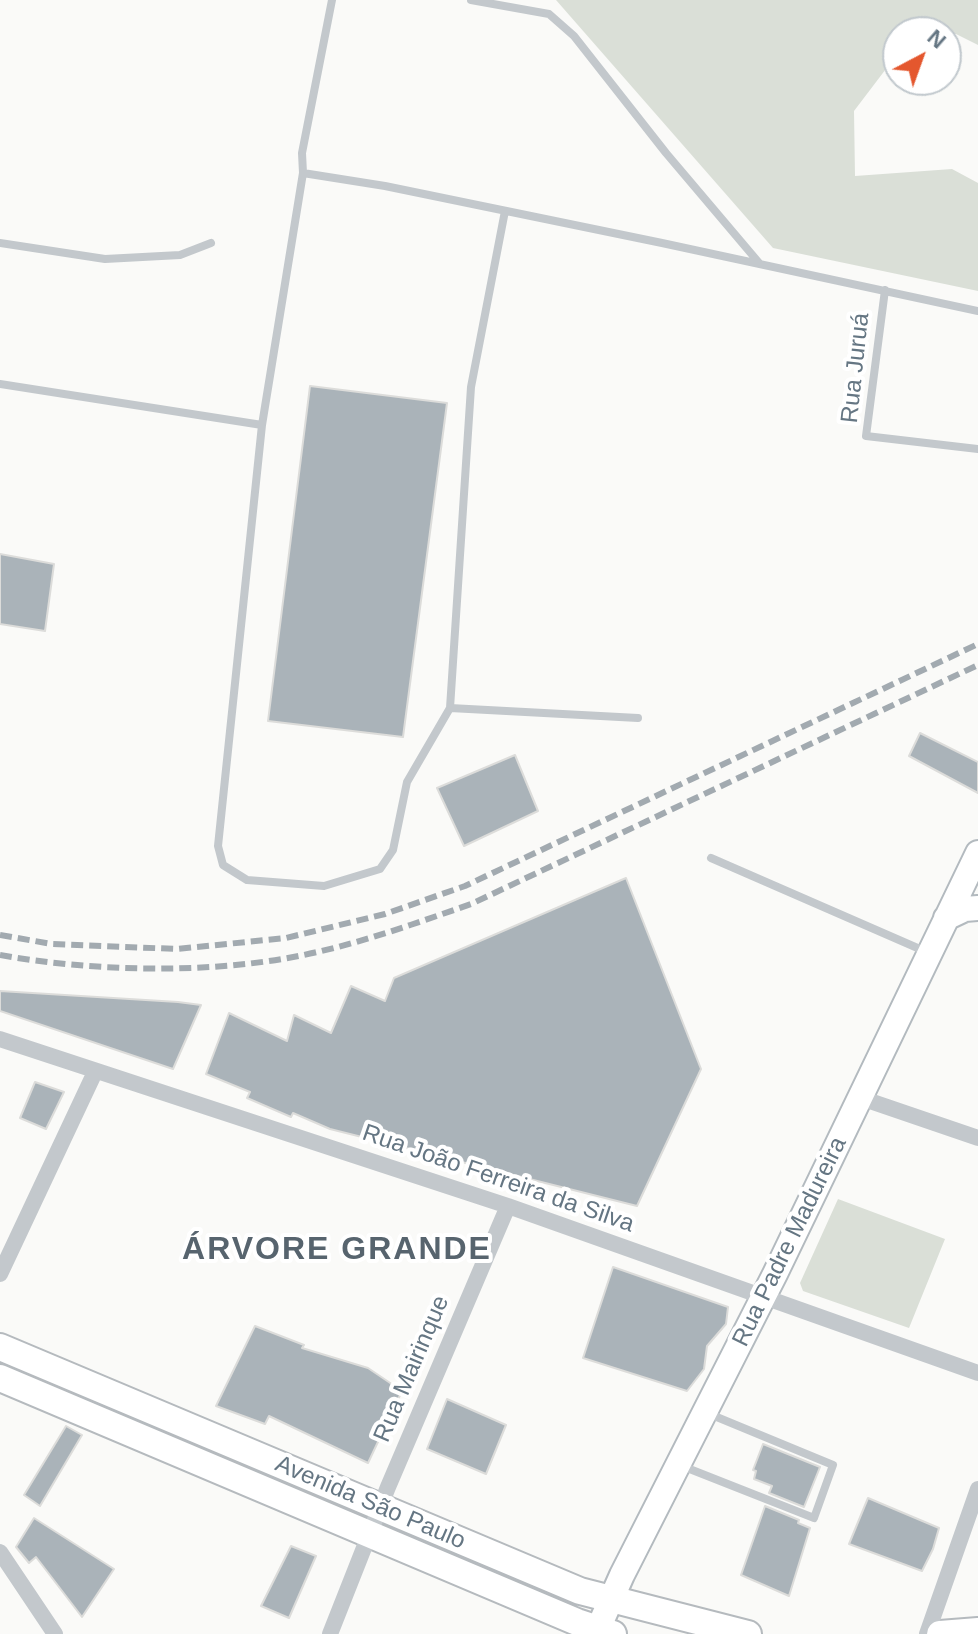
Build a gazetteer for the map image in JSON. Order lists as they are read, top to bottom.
{
  "streets": {
    "main road": ["Rua Padre Madureira", "Avenida São Paulo"],
    "street": ["Rua João Ferreira da Silva", "Rua Mairinque"],
    "lane": ["Rua Juruá"]
  },
  "crossings": [
    ["Rua João Ferreira da Silva", "Rua Padre Madureira"],
    ["Rua João Ferreira da Silva", "Rua Mairinque"],
    ["Rua Padre Madureira", "Avenida São Paulo"],
    ["Rua Mairinque", "Avenida São Paulo"]
  ],
  "districts": ["ÁRVORE GRANDE"],
  "north": "top right"
}
